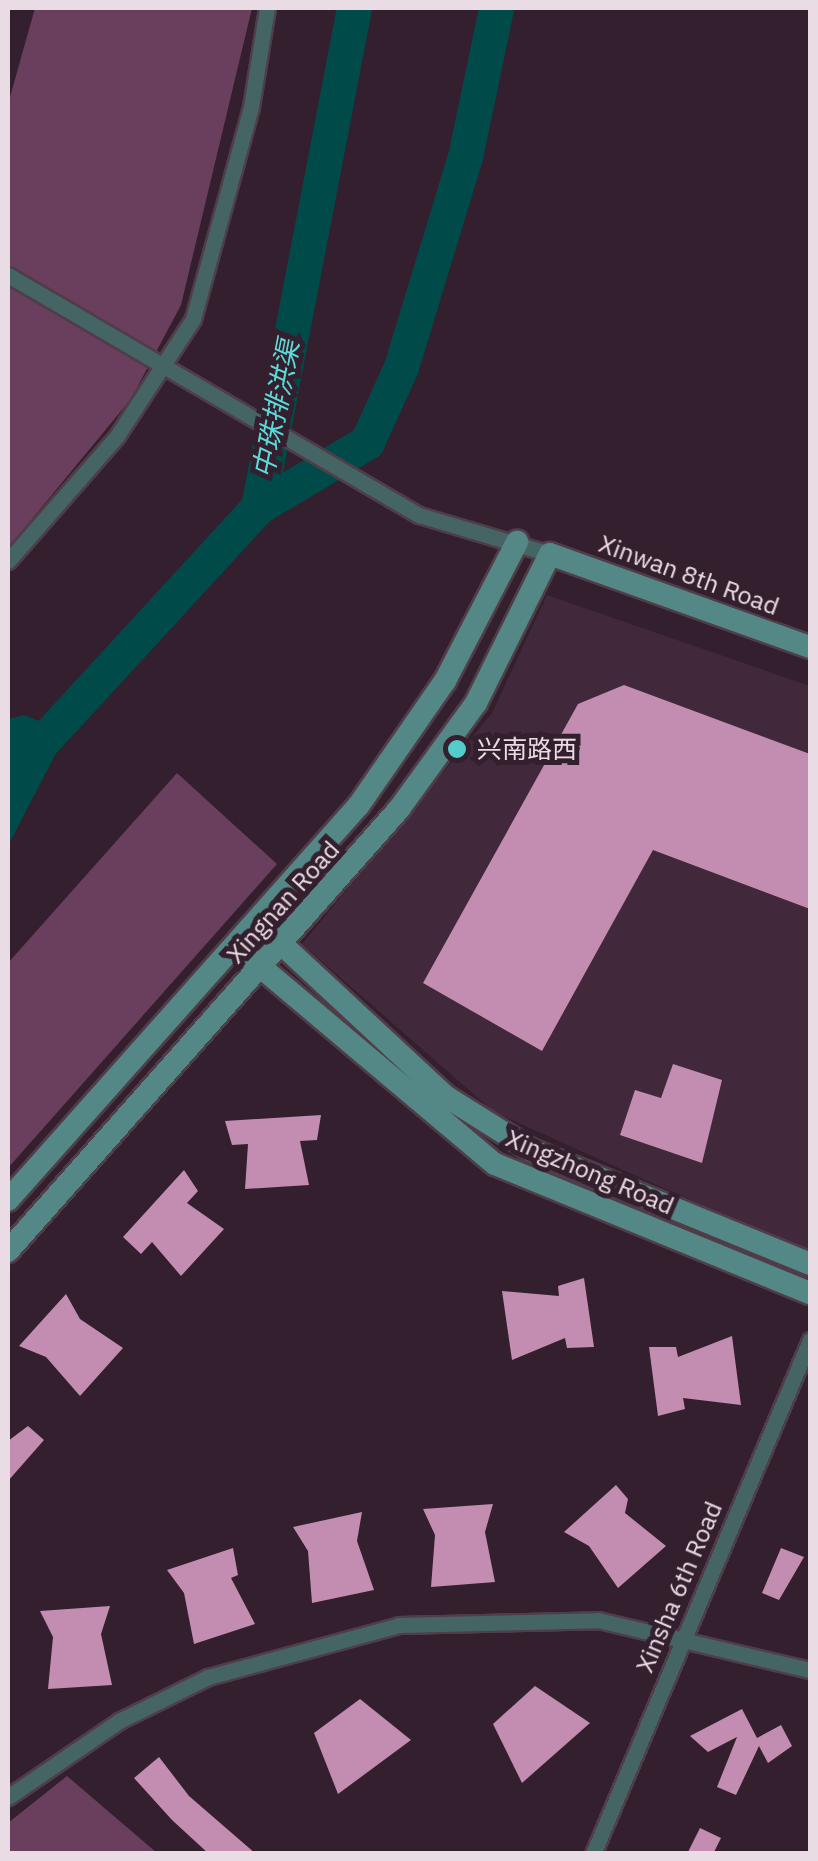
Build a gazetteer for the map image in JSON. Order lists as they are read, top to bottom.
{
  "streets": {
    "street": [
      "Xinwan 8th Road",
      "Xingnan Road",
      "Xingzhong Road",
      "Xinsha 6th Road"
    ]
  },
  "crossings": [
    ["Xinwan 8th Road", "Xingnan Road"],
    ["Xingnan Road", "Xingzhong Road"]
  ],
  "water": ["中珠排洪渠"],
  "places": ["兴南路西"]
}
